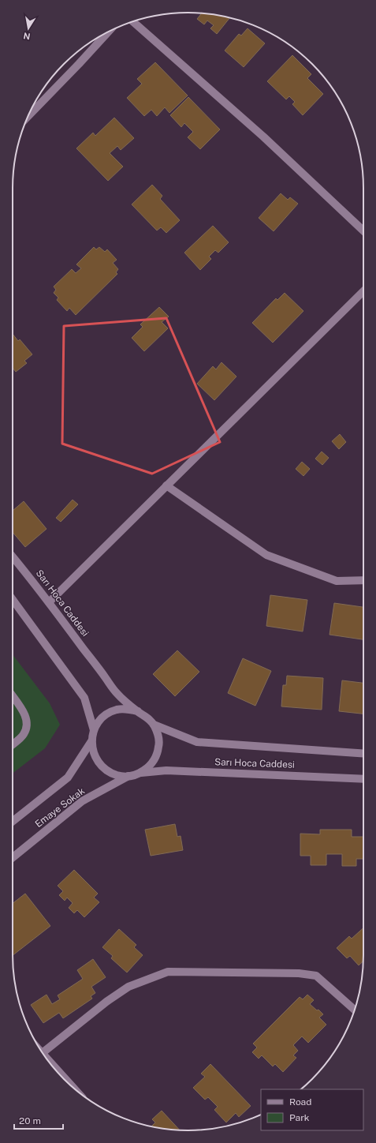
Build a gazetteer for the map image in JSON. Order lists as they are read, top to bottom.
{
  "streets": {
    "street": ["Sarı Hoca Caddesi", "Emaye Sokak"]
  },
  "crossings": [
    ["Sarı Hoca Caddesi", "Emaye Sokak"]
  ],
  "legend": ["Road", "Park"],
  "scale_bar": "20 m",
  "north": "bottom"
}
